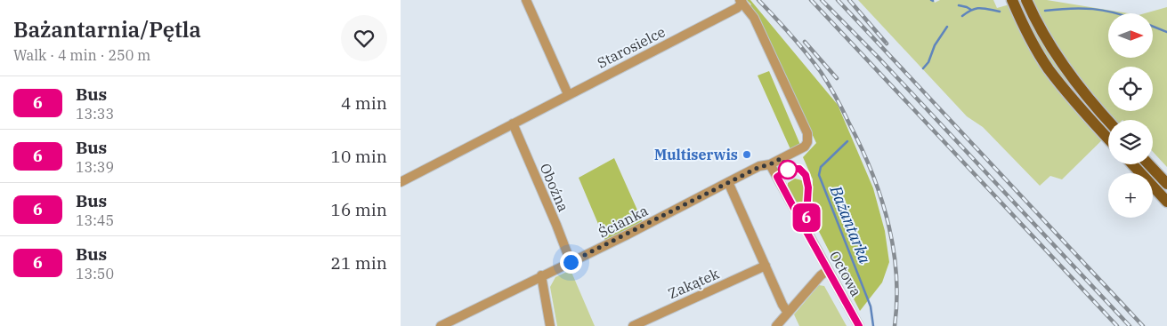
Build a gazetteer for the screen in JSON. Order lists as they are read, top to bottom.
{
  "streets": {
    "street": [
      "Starosielce",
      "Oboźna",
      "Ścianka",
      "Octowa",
      "Zakątek"
    ]
  },
  "crossings": [
    ["Starosielce", "Oboźna"],
    ["Starosielce", "Ścianka"],
    ["Oboźna", "Ścianka"],
    ["Ścianka", "Octowa"]
  ],
  "water": ["Bażantarka"],
  "places": ["Multiserwis"],
  "lines": ["bus line 6"],
  "north": "right",
  "page": {
    "heading": ["Bażantarnia/Pętla", "Walk · 4 min · 250 m"],
    "on_map": "6",
    "map_buttons": "+",
    "list": [
      {
        "mark": "6",
        "name": "Bus",
        "note": "13:33",
        "value": "4 min"
      },
      {
        "mark": "6",
        "name": "Bus",
        "note": "13:39",
        "value": "10 min"
      },
      {
        "mark": "6",
        "name": "Bus",
        "note": "13:45",
        "value": "16 min"
      },
      {
        "mark": "6",
        "name": "Bus",
        "note": "13:50",
        "value": "21 min"
      }
    ]
  }
}
